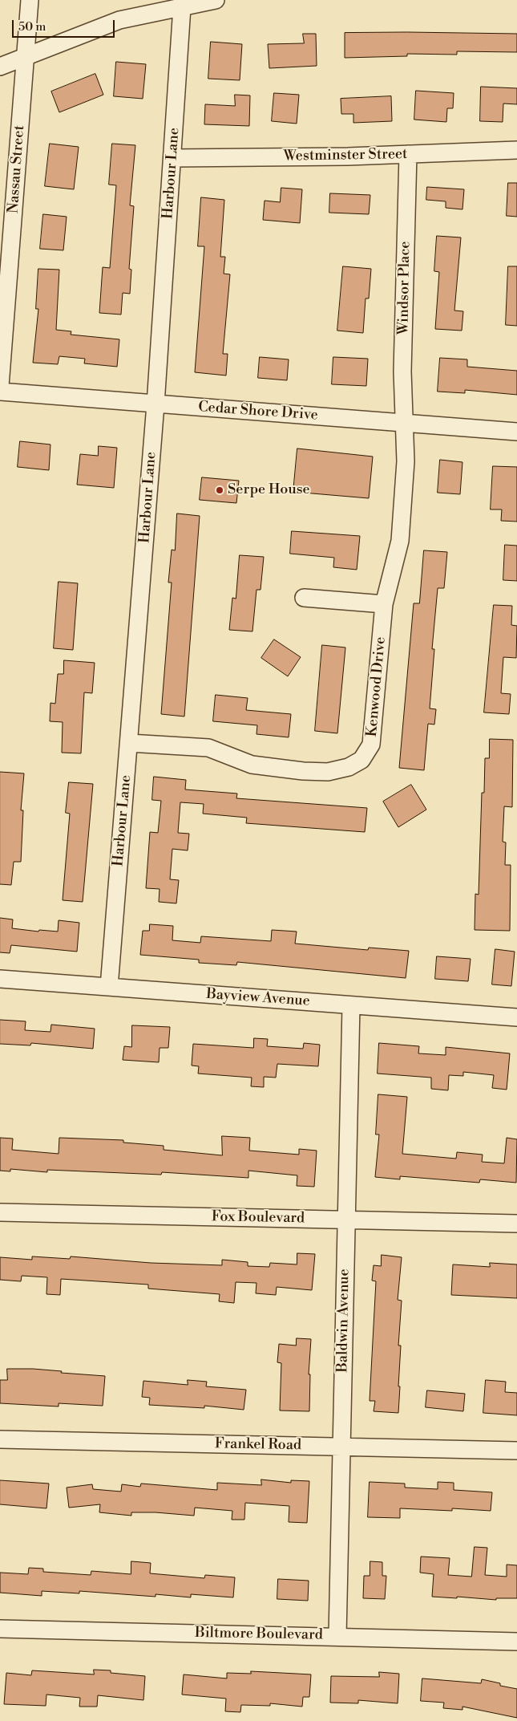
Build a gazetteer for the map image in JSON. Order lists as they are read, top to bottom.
{
  "streets": {
    "street": [
      "Westminster Street",
      "Nassau Street",
      "Harbour Lane",
      "Windsor Place",
      "Cedar Shore Drive",
      "Kenwood Drive",
      "Bayview Avenue",
      "Fox Boulevard",
      "Baldwin Avenue",
      "Frankel Road",
      "Biltmore Boulevard"
    ]
  },
  "crossings": [
    ["Westminster Street", "Harbour Lane"],
    ["Westminster Street", "Windsor Place"],
    ["Harbour Lane", "Cedar Shore Drive"],
    ["Harbour Lane", "Kenwood Drive"],
    ["Harbour Lane", "Bayview Avenue"],
    ["Windsor Place", "Cedar Shore Drive"],
    ["Windsor Place", "Kenwood Drive"],
    ["Cedar Shore Drive", "Kenwood Drive"],
    ["Bayview Avenue", "Baldwin Avenue"],
    ["Fox Boulevard", "Baldwin Avenue"],
    ["Baldwin Avenue", "Frankel Road"],
    ["Baldwin Avenue", "Biltmore Boulevard"]
  ],
  "places": ["Serpe House"],
  "scale_bar": "50 m"
}
